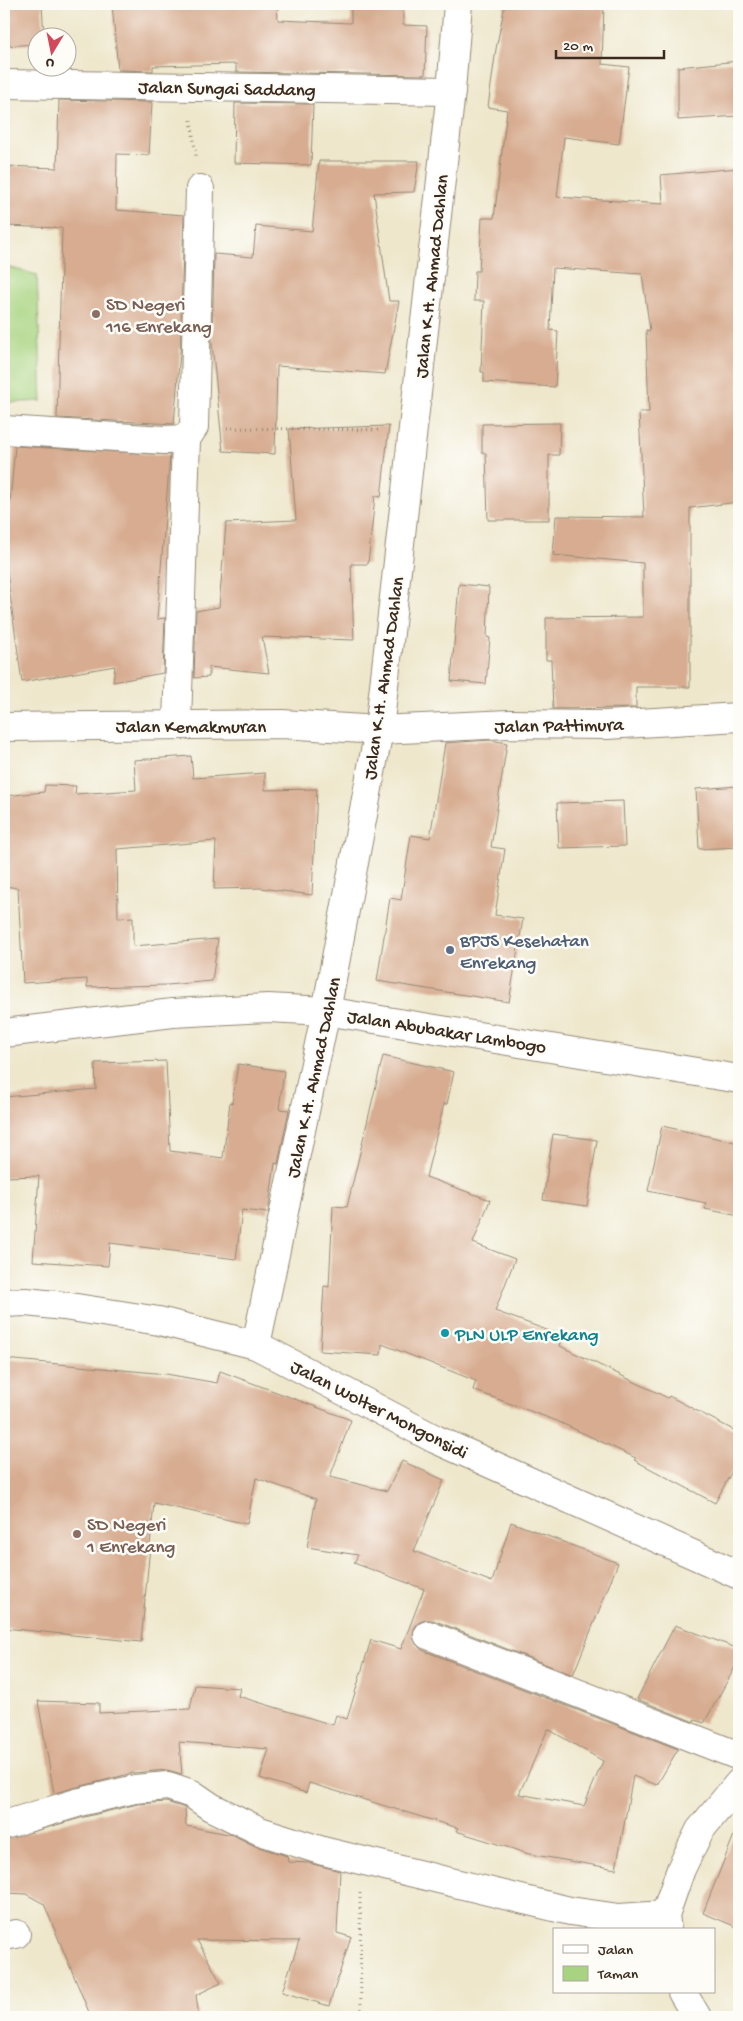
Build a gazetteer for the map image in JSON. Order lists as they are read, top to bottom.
{
  "streets": {
    "street": [
      "Jalan Sungai Saddang",
      "Jalan K.H. Ahmad Dahlan",
      "Jalan Pattimura",
      "Jalan Kemakmuran",
      "Jalan Abubakar Lambogo",
      "Jalan Wolter Mongonsidi"
    ]
  },
  "crossings": [
    ["Jalan Sungai Saddang", "Jalan K.H. Ahmad Dahlan"],
    ["Jalan K.H. Ahmad Dahlan", "Jalan Pattimura"],
    ["Jalan K.H. Ahmad Dahlan", "Jalan Kemakmuran"],
    ["Jalan K.H. Ahmad Dahlan", "Jalan Abubakar Lambogo"],
    ["Jalan K.H. Ahmad Dahlan", "Jalan Wolter Mongonsidi"],
    ["Jalan Pattimura", "Jalan Kemakmuran"]
  ],
  "places": [
    "SD Negeri 116 Enrekang",
    "BPJS Kesehatan Enrekang",
    "PLN ULP Enrekang",
    "SD Negeri 1 Enrekang"
  ],
  "legend": ["Jalan", "Taman"],
  "scale_bar": "20 m",
  "north": "bottom"
}
